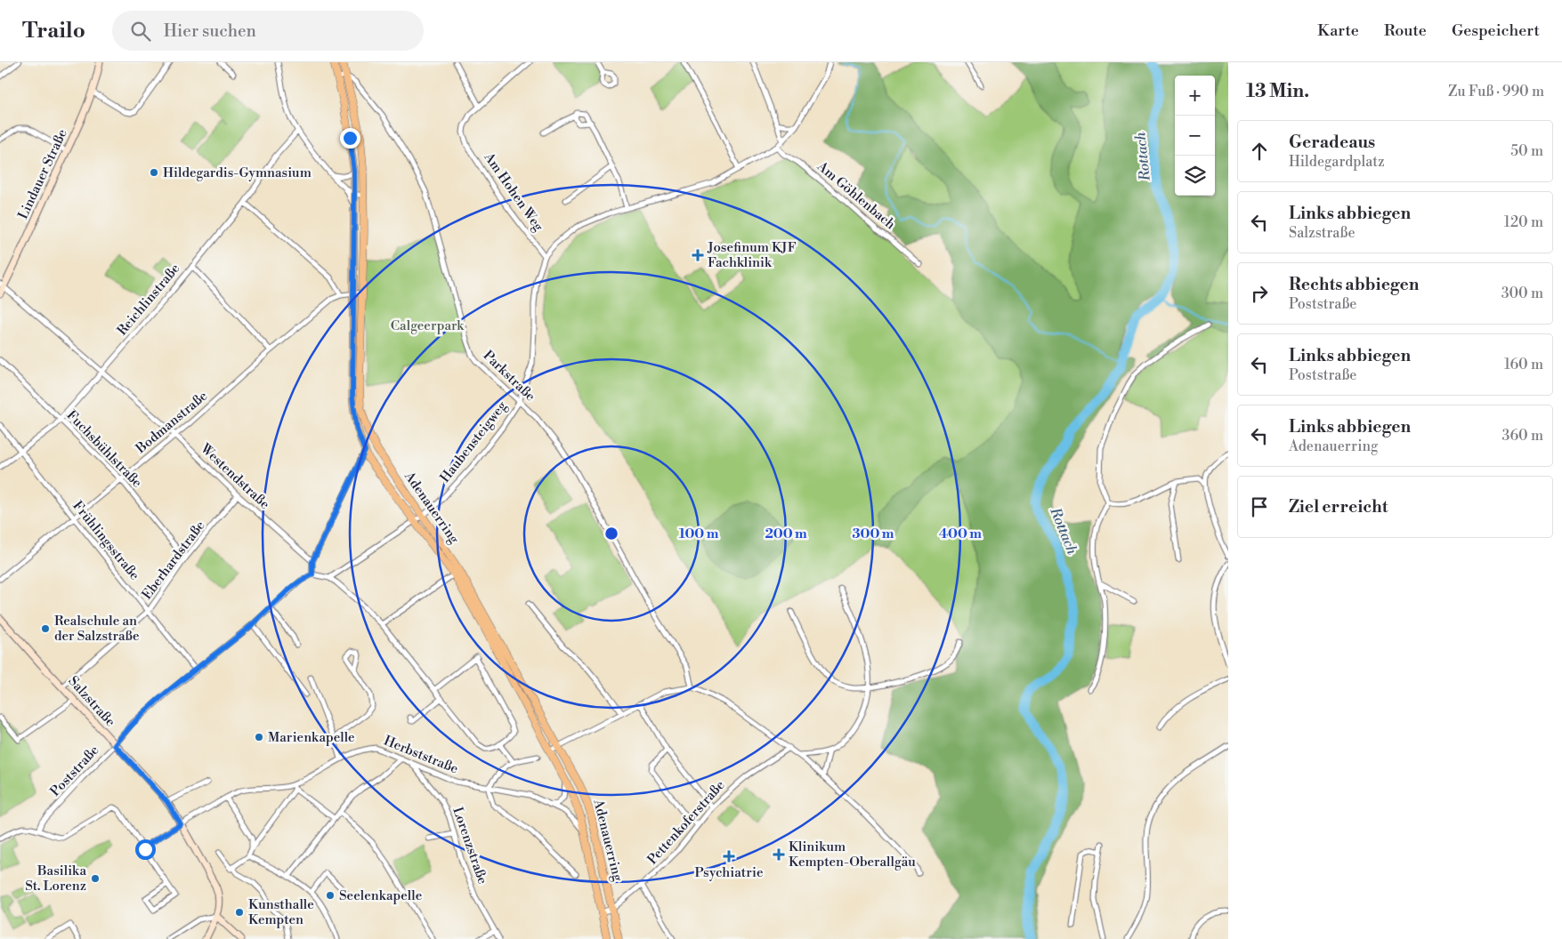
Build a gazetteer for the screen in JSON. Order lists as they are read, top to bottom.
{
  "streets": {
    "main road": ["Adenauerring"],
    "street": [
      "Lindauer Straße",
      "Am Hohen Weg",
      "Am Göhlenbach",
      "Reichlinstraße",
      "Parkstraße",
      "Bodmanstraße",
      "Haubensteigweg",
      "Fuchsbühlstraße",
      "Westendstraße",
      "Frühlingsstraße",
      "Eberhardstraße",
      "Salzstraße",
      "Herbststraße",
      "Poststraße",
      "Pettenkoferstraße",
      "Lorenzstraße"
    ]
  },
  "crossings": [
    ["Lindauer Straße", "Westendstraße"],
    ["Am Hohen Weg", "Haubensteigweg"],
    ["Am Göhlenbach", "Haubensteigweg"],
    ["Reichlinstraße", "Fuchsbühlstraße"],
    ["Reichlinstraße", "Westendstraße"],
    ["Reichlinstraße", "Frühlingsstraße"],
    ["Parkstraße", "Haubensteigweg"],
    ["Parkstraße", "Adenauerring"],
    ["Bodmanstraße", "Fuchsbühlstraße"],
    ["Bodmanstraße", "Westendstraße"],
    ["Bodmanstraße", "Adenauerring"],
    ["Bodmanstraße", "Frühlingsstraße"],
    ["Haubensteigweg", "Adenauerring"],
    ["Fuchsbühlstraße", "Eberhardstraße"],
    ["Westendstraße", "Eberhardstraße"],
    ["Adenauerring", "Herbststraße"],
    ["Adenauerring", "Pettenkoferstraße"],
    ["Frühlingsstraße", "Eberhardstraße"],
    ["Frühlingsstraße", "Poststraße"],
    ["Eberhardstraße", "Salzstraße"],
    ["Salzstraße", "Poststraße"],
    ["Herbststraße", "Lorenzstraße"]
  ],
  "water": ["Rottach"],
  "parks": ["Calgeerpark"],
  "places": {
    "other": [
      "Hildegardis-Gymnasium",
      "Realschule an der Salzstraße",
      "Marienkapelle",
      "Basilika St. Lorenz",
      "Seelenkapelle",
      "Kunsthalle Kempten"
    ],
    "health": ["Josefinum KJF Fachklinik", "Klinikum Kempten-Oberallgäu", "Psychiatrie"]
  },
  "page": {
    "header": "Trailo",
    "search": "Hier suchen",
    "nav": ["Karte", "Route", "Gespeichert"],
    "heading": ["13 Min.", "Zu Fuß · 990 m"],
    "map_buttons": ["+", "−"],
    "list": [
      ["Geradeaus", "Hildegardplatz", "50 m"],
      ["Links abbiegen", "Salzstraße", "120 m"],
      ["Rechts abbiegen", "Poststraße", "300 m"],
      ["Links abbiegen", "Poststraße", "160 m"],
      ["Links abbiegen", "Adenauerring", "360 m"],
      "Ziel erreicht"
    ]
  },
  "rings": [
    "100 m",
    "200 m",
    "300 m",
    "400 m"
  ]
}
